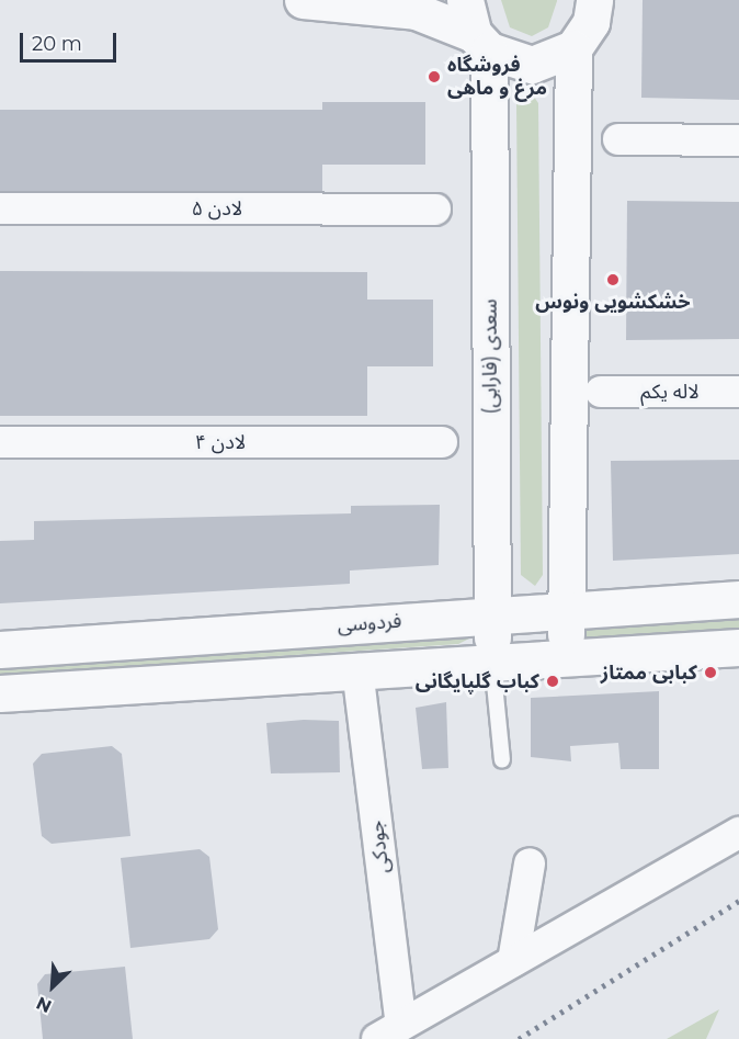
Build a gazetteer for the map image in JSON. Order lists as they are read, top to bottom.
{
  "streets": {
    "street": [
      "لادن ۵",
      "سعدی (فارابی)",
      "لاله یکم",
      "لادن ۴",
      "فردوسی",
      "جودکی"
    ]
  },
  "crossings": [
    ["سعدی (فارابی)", "فردوسی"]
  ],
  "places": [
    "فروشگاه مرغ و ماهی",
    "خشکشویی ونوس",
    "کبابی ممتاز",
    "کباب گلپایگانی"
  ],
  "scale_bar": "20 m",
  "north": "bottom left"
}
